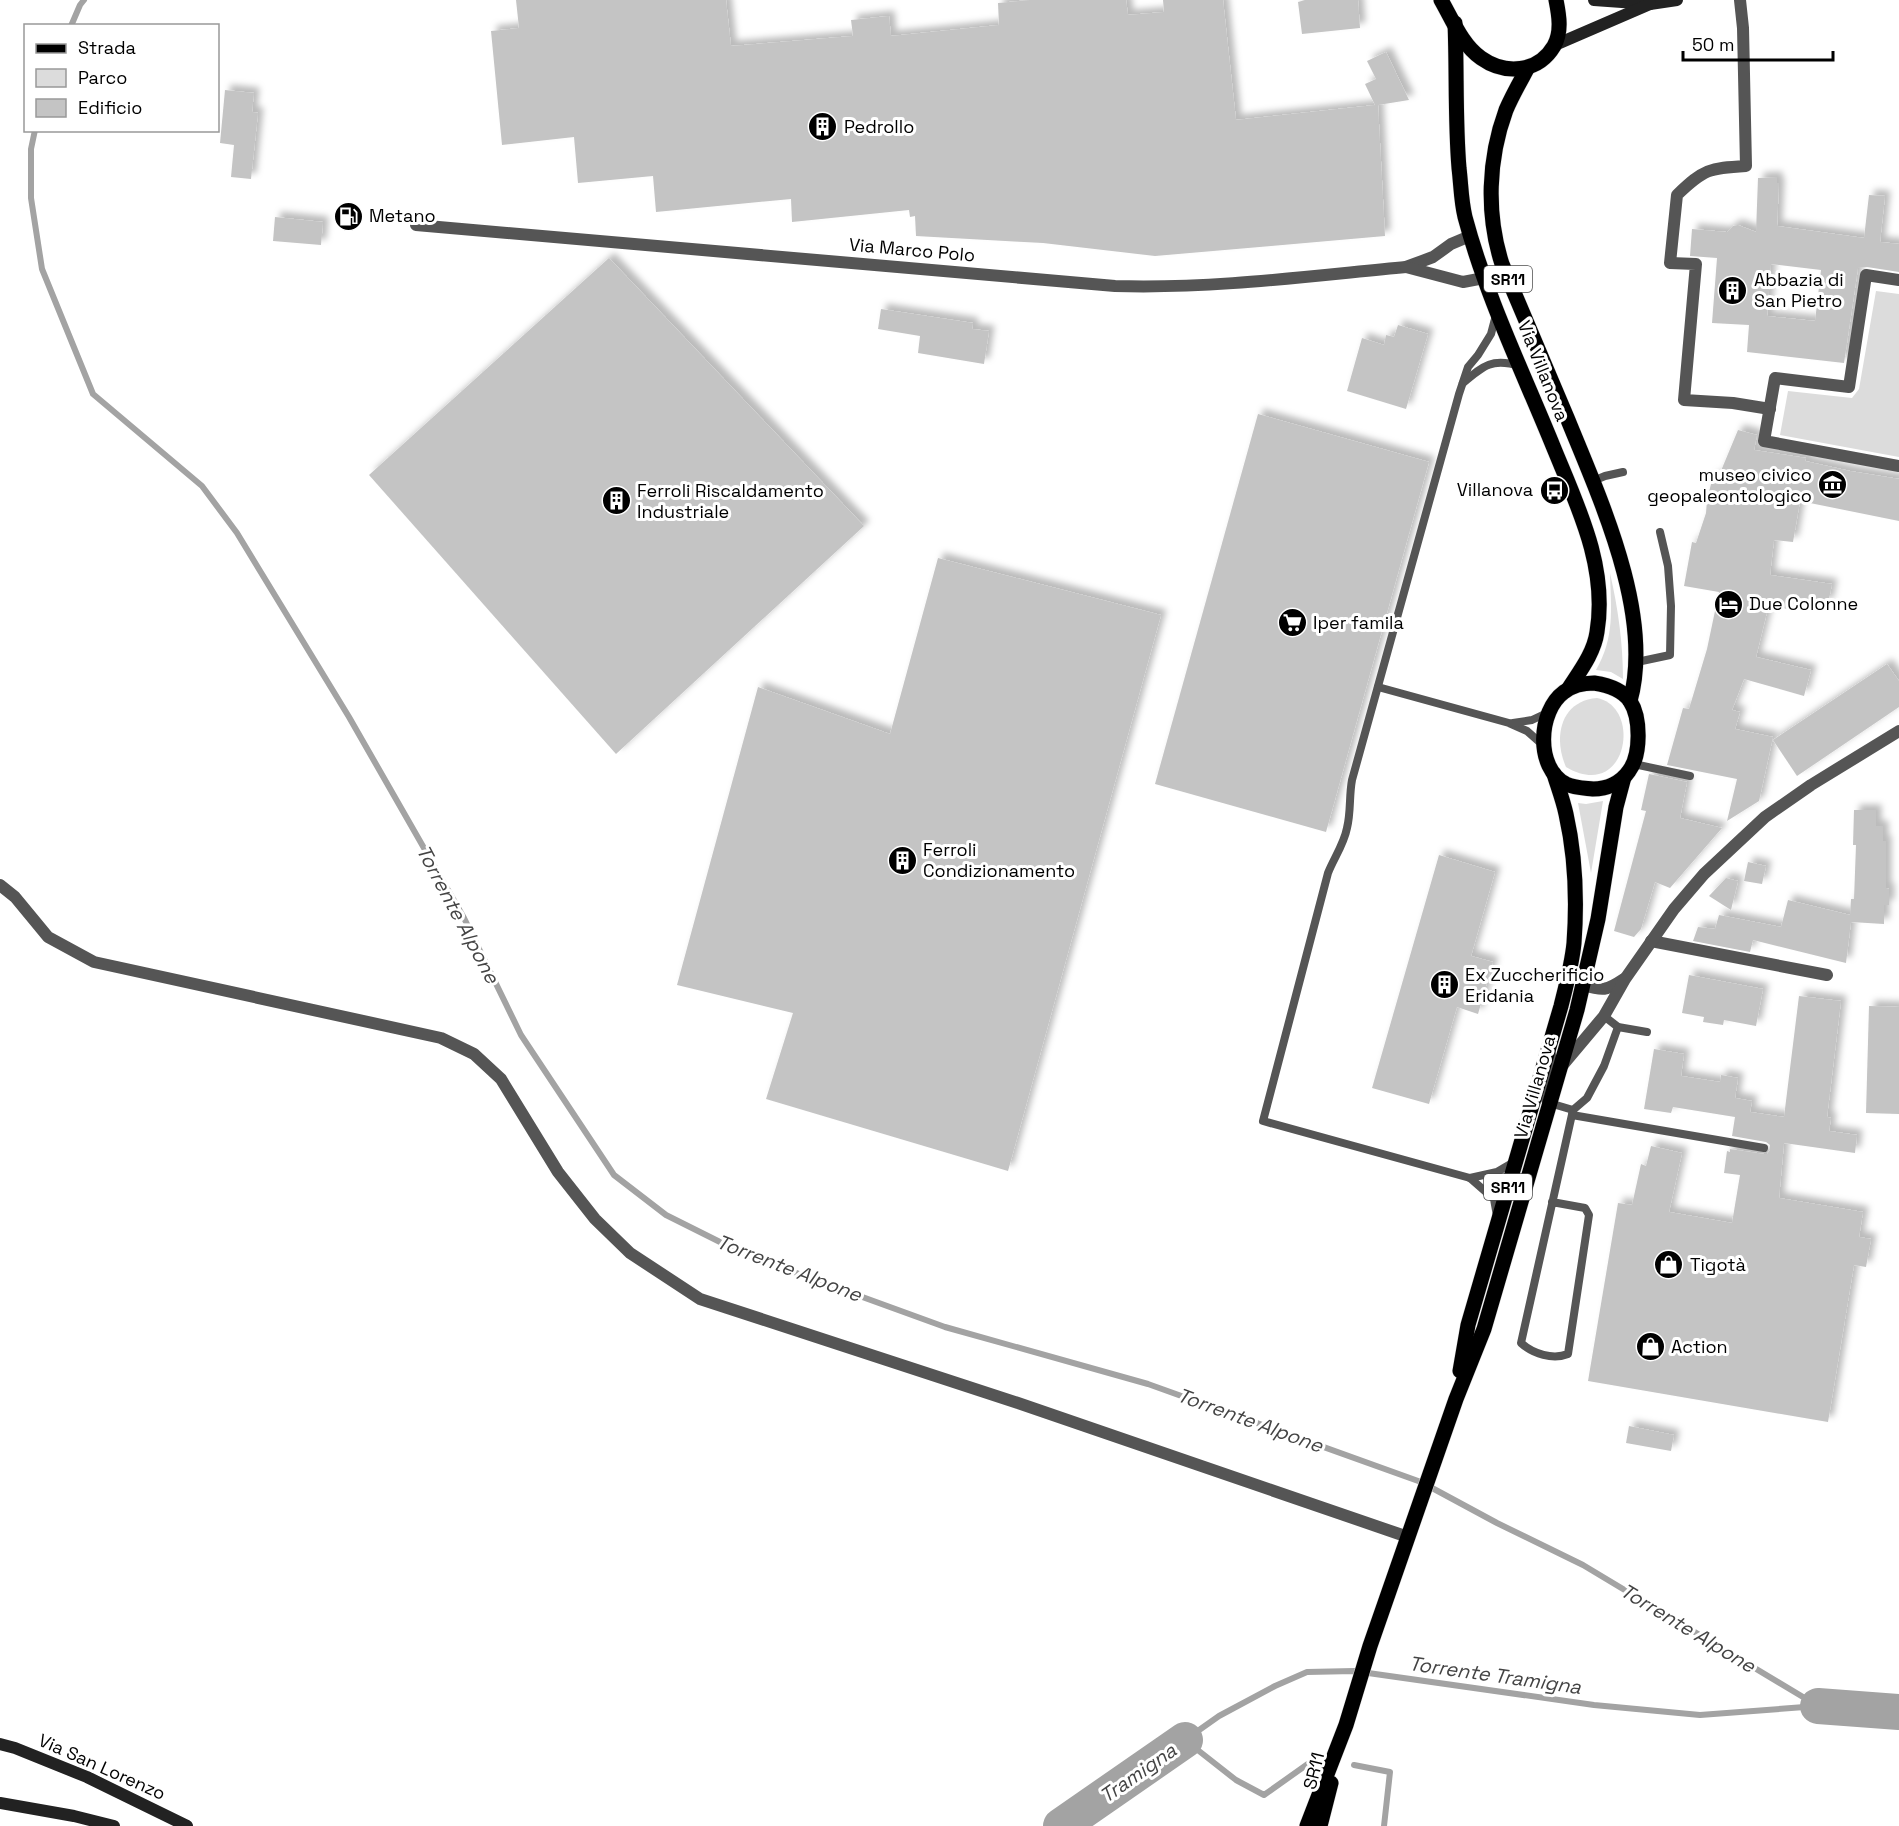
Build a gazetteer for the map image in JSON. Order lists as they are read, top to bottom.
{
  "streets": {
    "main road": ["SR11", "Via Villanova"],
    "street": ["Via Marco Polo", "Via San Lorenzo"]
  },
  "crossings": [
    ["Via Marco Polo", "Via Villanova"],
    ["SR11", "Via Villanova"]
  ],
  "water": ["Torrente Alpone", "Torrente Tramigna", "Tramigna"],
  "places": {
    "building": [
      "Pedrollo",
      "Abbazia di San Pietro",
      "Ferroli Riscaldamento Industriale",
      "Ferroli Condizionamento",
      "Ex Zuccherificio Eridania"
    ],
    "fuel station": ["Metano"],
    "museum": ["museo civico geopaleontologico"],
    "bus stop": ["Villanova"],
    "hotel": ["Due Colonne"],
    "supermarket": ["Iper famila"],
    "shop": ["Tigotà", "Action"]
  },
  "legend": ["Strada", "Parco", "Edificio"],
  "scale_bar": "50 m"
}
